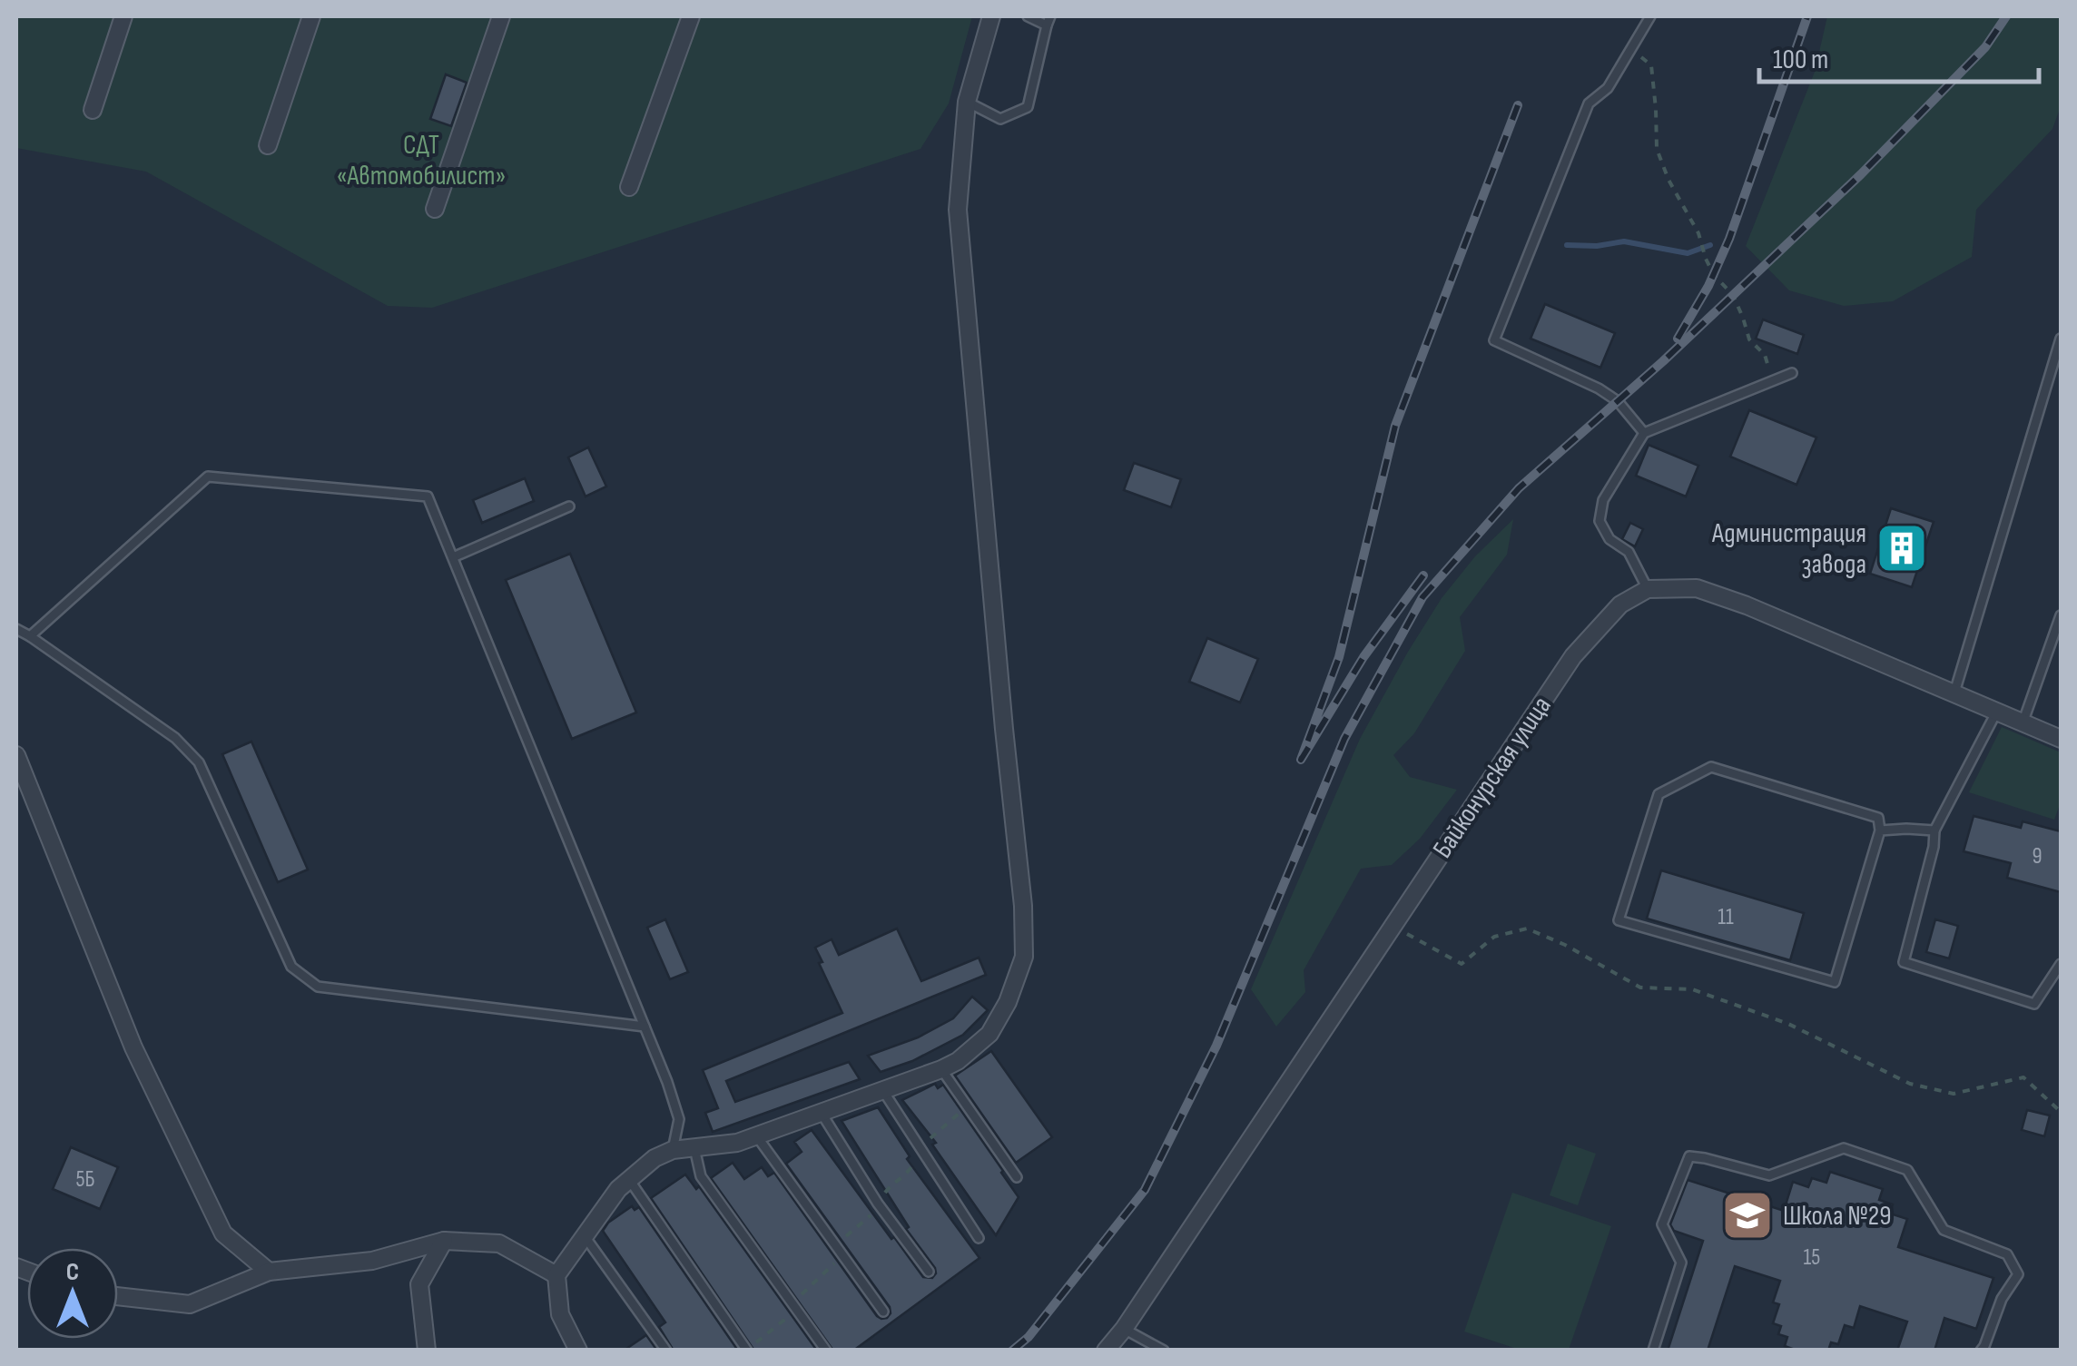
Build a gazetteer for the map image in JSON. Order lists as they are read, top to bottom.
{
  "streets": {
    "street": ["Байконурская улица"]
  },
  "parks": ["СДТ «Автомобилист»"],
  "places": {
    "building": ["Администрация завода"],
    "school or university": ["Школа №29"]
  },
  "house_numbers": [
    "9",
    "11",
    "5Б",
    "15"
  ],
  "scale_bar": "100 m",
  "north": "top"
}
